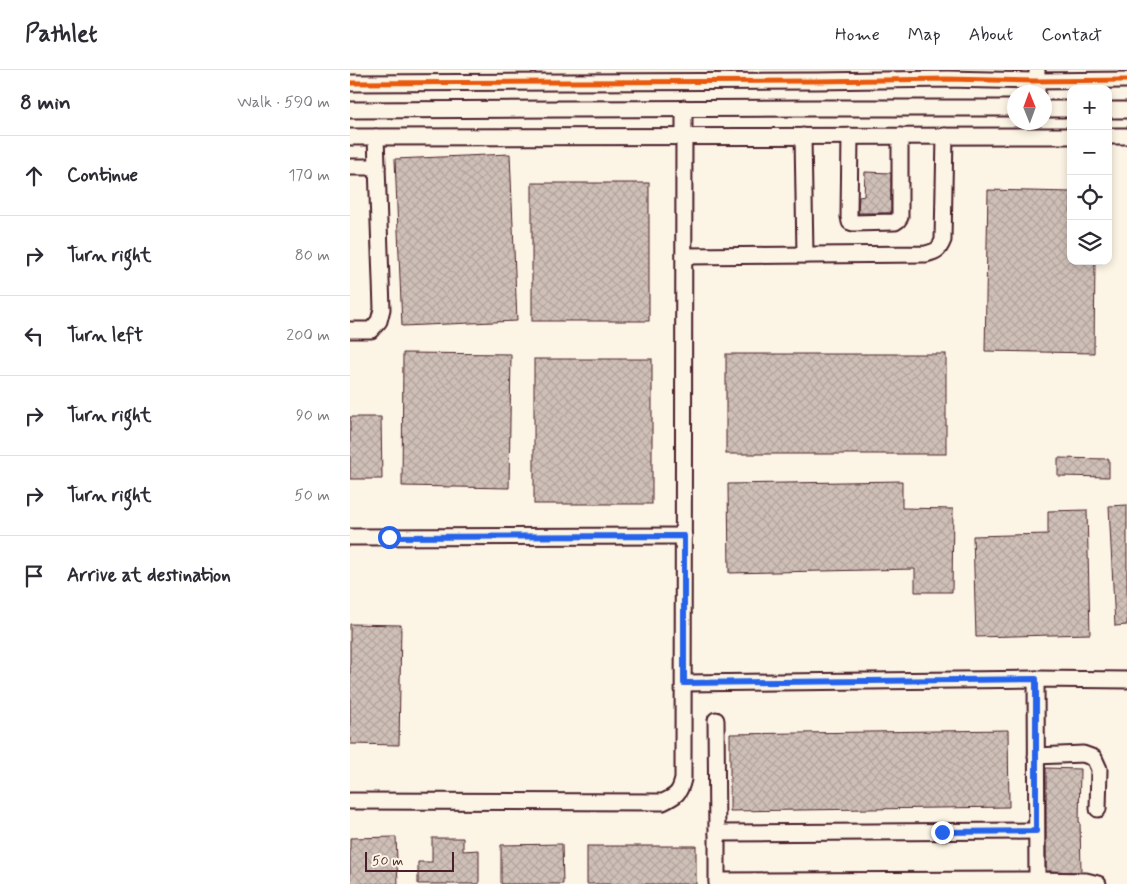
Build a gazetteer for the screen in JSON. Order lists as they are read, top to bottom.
{
  "scale_bar": "50 m",
  "north": "top",
  "page": {
    "header": "Pathlet",
    "nav": [
      "Home",
      "Map",
      "About",
      "Contact"
    ],
    "heading": ["8 min", "Walk · 590 m"],
    "map_buttons": ["+", "−"],
    "list": [
      ["Continue", "170 m"],
      ["Turn right", "80 m"],
      ["Turn left", "200 m"],
      ["Turn right", "90 m"],
      ["Turn right", "50 m"],
      "Arrive at destination"
    ],
    "scale": "50 m"
  }
}
